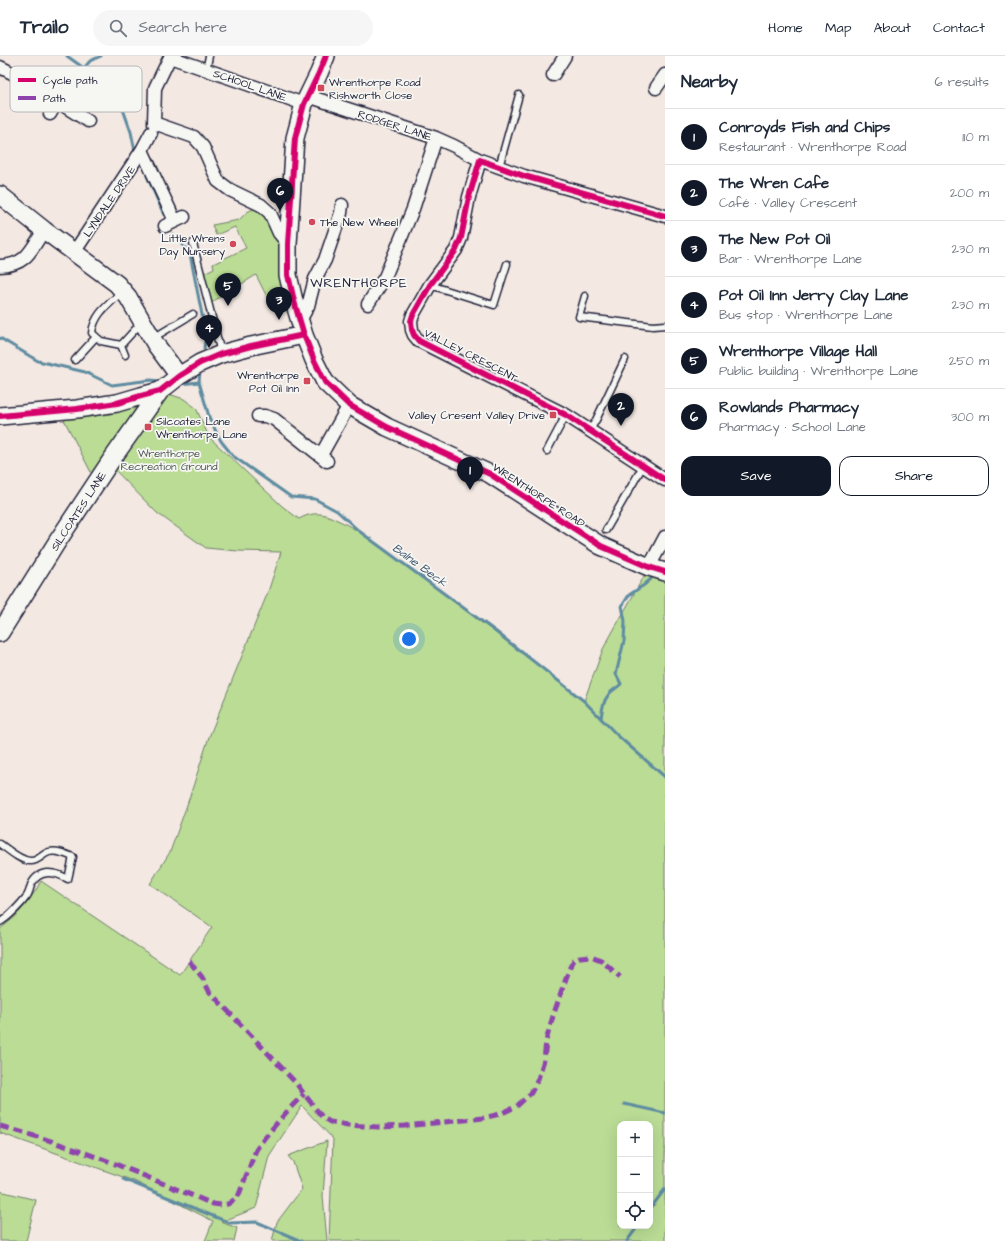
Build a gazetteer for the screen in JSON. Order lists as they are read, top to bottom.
{
  "streets": {
    "street": [
      "SCHOOL LANE",
      "RODGER LANE",
      "LYNDALE DRIVE",
      "VALLEY CRESCENT",
      "WRENTHORPE ROAD",
      "SILCOATES LANE"
    ]
  },
  "crossings": [
    ["SCHOOL LANE", "RODGER LANE"],
    ["SCHOOL LANE", "WRENTHORPE ROAD"],
    ["RODGER LANE", "VALLEY CRESCENT"],
    ["RODGER LANE", "WRENTHORPE ROAD"]
  ],
  "districts": ["WRENTHORPE"],
  "water": ["Balne Beck"],
  "parks": ["Wrenthorpe Recreation Ground"],
  "places": {
    "transit": [
      "Wrenthorpe Road Rishworth Close",
      "Wrenthorpe Pot Oil Inn",
      "Valley Cresent Valley Drive",
      "Silcoates Lane Wrenthorpe Lane"
    ],
    "other": ["The New Wheel", "Little Wrens Day Nursery"]
  },
  "legend": ["Cycle path", "Path"],
  "page": {
    "header": "Trailo",
    "search": "Search here",
    "nav": [
      "Home",
      "Map",
      "About",
      "Contact"
    ],
    "heading": ["Nearby", "6 results"],
    "list": [
      {
        "mark": "1",
        "name": "Conroyds Fish and Chips",
        "note": "Restaurant · Wrenthorpe Road",
        "value": "110 m"
      },
      {
        "mark": "2",
        "name": "The Wren Cafe",
        "note": "Café · Valley Crescent",
        "value": "200 m"
      },
      {
        "mark": "3",
        "name": "The New Pot Oil",
        "note": "Bar · Wrenthorpe Lane",
        "value": "230 m"
      },
      {
        "mark": "4",
        "name": "Pot Oil Inn Jerry Clay Lane",
        "note": "Bus stop · Wrenthorpe Lane",
        "value": "230 m"
      },
      {
        "mark": "5",
        "name": "Wrenthorpe Village Hall",
        "note": "Public building · Wrenthorpe Lane",
        "value": "250 m"
      },
      {
        "mark": "6",
        "name": "Rowlands Pharmacy",
        "note": "Pharmacy · School Lane",
        "value": "300 m"
      }
    ],
    "pins": [
      "6",
      "5",
      "3",
      "4",
      "2",
      "1"
    ],
    "buttons": ["Save", "Share"],
    "map_buttons": ["+", "−"]
  }
}
